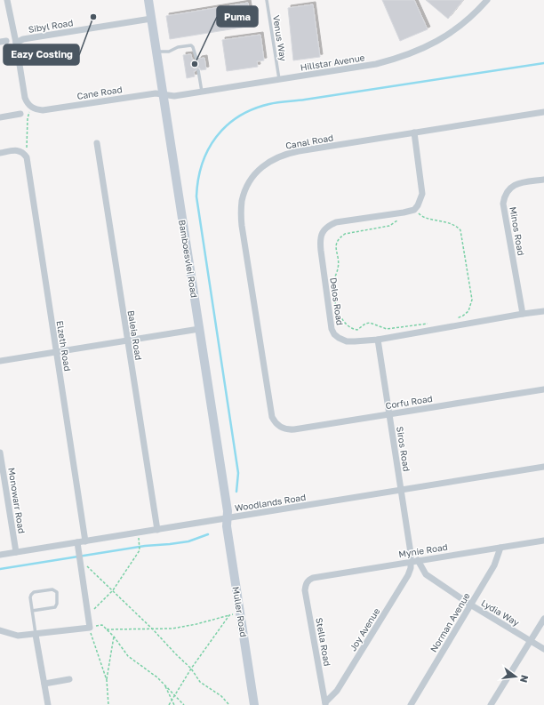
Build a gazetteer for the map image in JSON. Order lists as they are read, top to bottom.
{
  "streets": {
    "street": [
      "Sibyl Road",
      "Hillstar Avenue",
      "Cane Road",
      "Canal Road",
      "Minos Road",
      "Bamboesvlei Road",
      "Delos Road",
      "Baleia Road",
      "Elzeth Road",
      "Corfu Road",
      "Siros Road",
      "Monowarr Road",
      "Woodlands Road",
      "Mynie Road",
      "Muller Road",
      "Lydia Way",
      "Norman Avenue",
      "Joy Avenue",
      "Stella Road"
    ],
    "lane": ["Venus Way"]
  },
  "crossings": [
    ["Sibyl Road", "Bamboesvlei Road"],
    ["Venus Way", "Hillstar Avenue"],
    ["Hillstar Avenue", "Cane Road"],
    ["Hillstar Avenue", "Bamboesvlei Road"],
    ["Cane Road", "Bamboesvlei Road"],
    ["Canal Road", "Corfu Road"],
    ["Minos Road", "Delos Road"],
    ["Bamboesvlei Road", "Woodlands Road"],
    ["Bamboesvlei Road", "Muller Road"],
    ["Delos Road", "Siros Road"],
    ["Baleia Road", "Woodlands Road"],
    ["Elzeth Road", "Woodlands Road"],
    ["Corfu Road", "Siros Road"],
    ["Siros Road", "Woodlands Road"],
    ["Siros Road", "Mynie Road"],
    ["Siros Road", "Joy Avenue"],
    ["Monowarr Road", "Woodlands Road"],
    ["Woodlands Road", "Muller Road"],
    ["Mynie Road", "Lydia Way"],
    ["Mynie Road", "Norman Avenue"],
    ["Mynie Road", "Joy Avenue"],
    ["Mynie Road", "Stella Road"],
    ["Lydia Way", "Norman Avenue"],
    ["Joy Avenue", "Stella Road"]
  ],
  "places": ["Eazy Costing", "Puma"],
  "north": "right"
}
